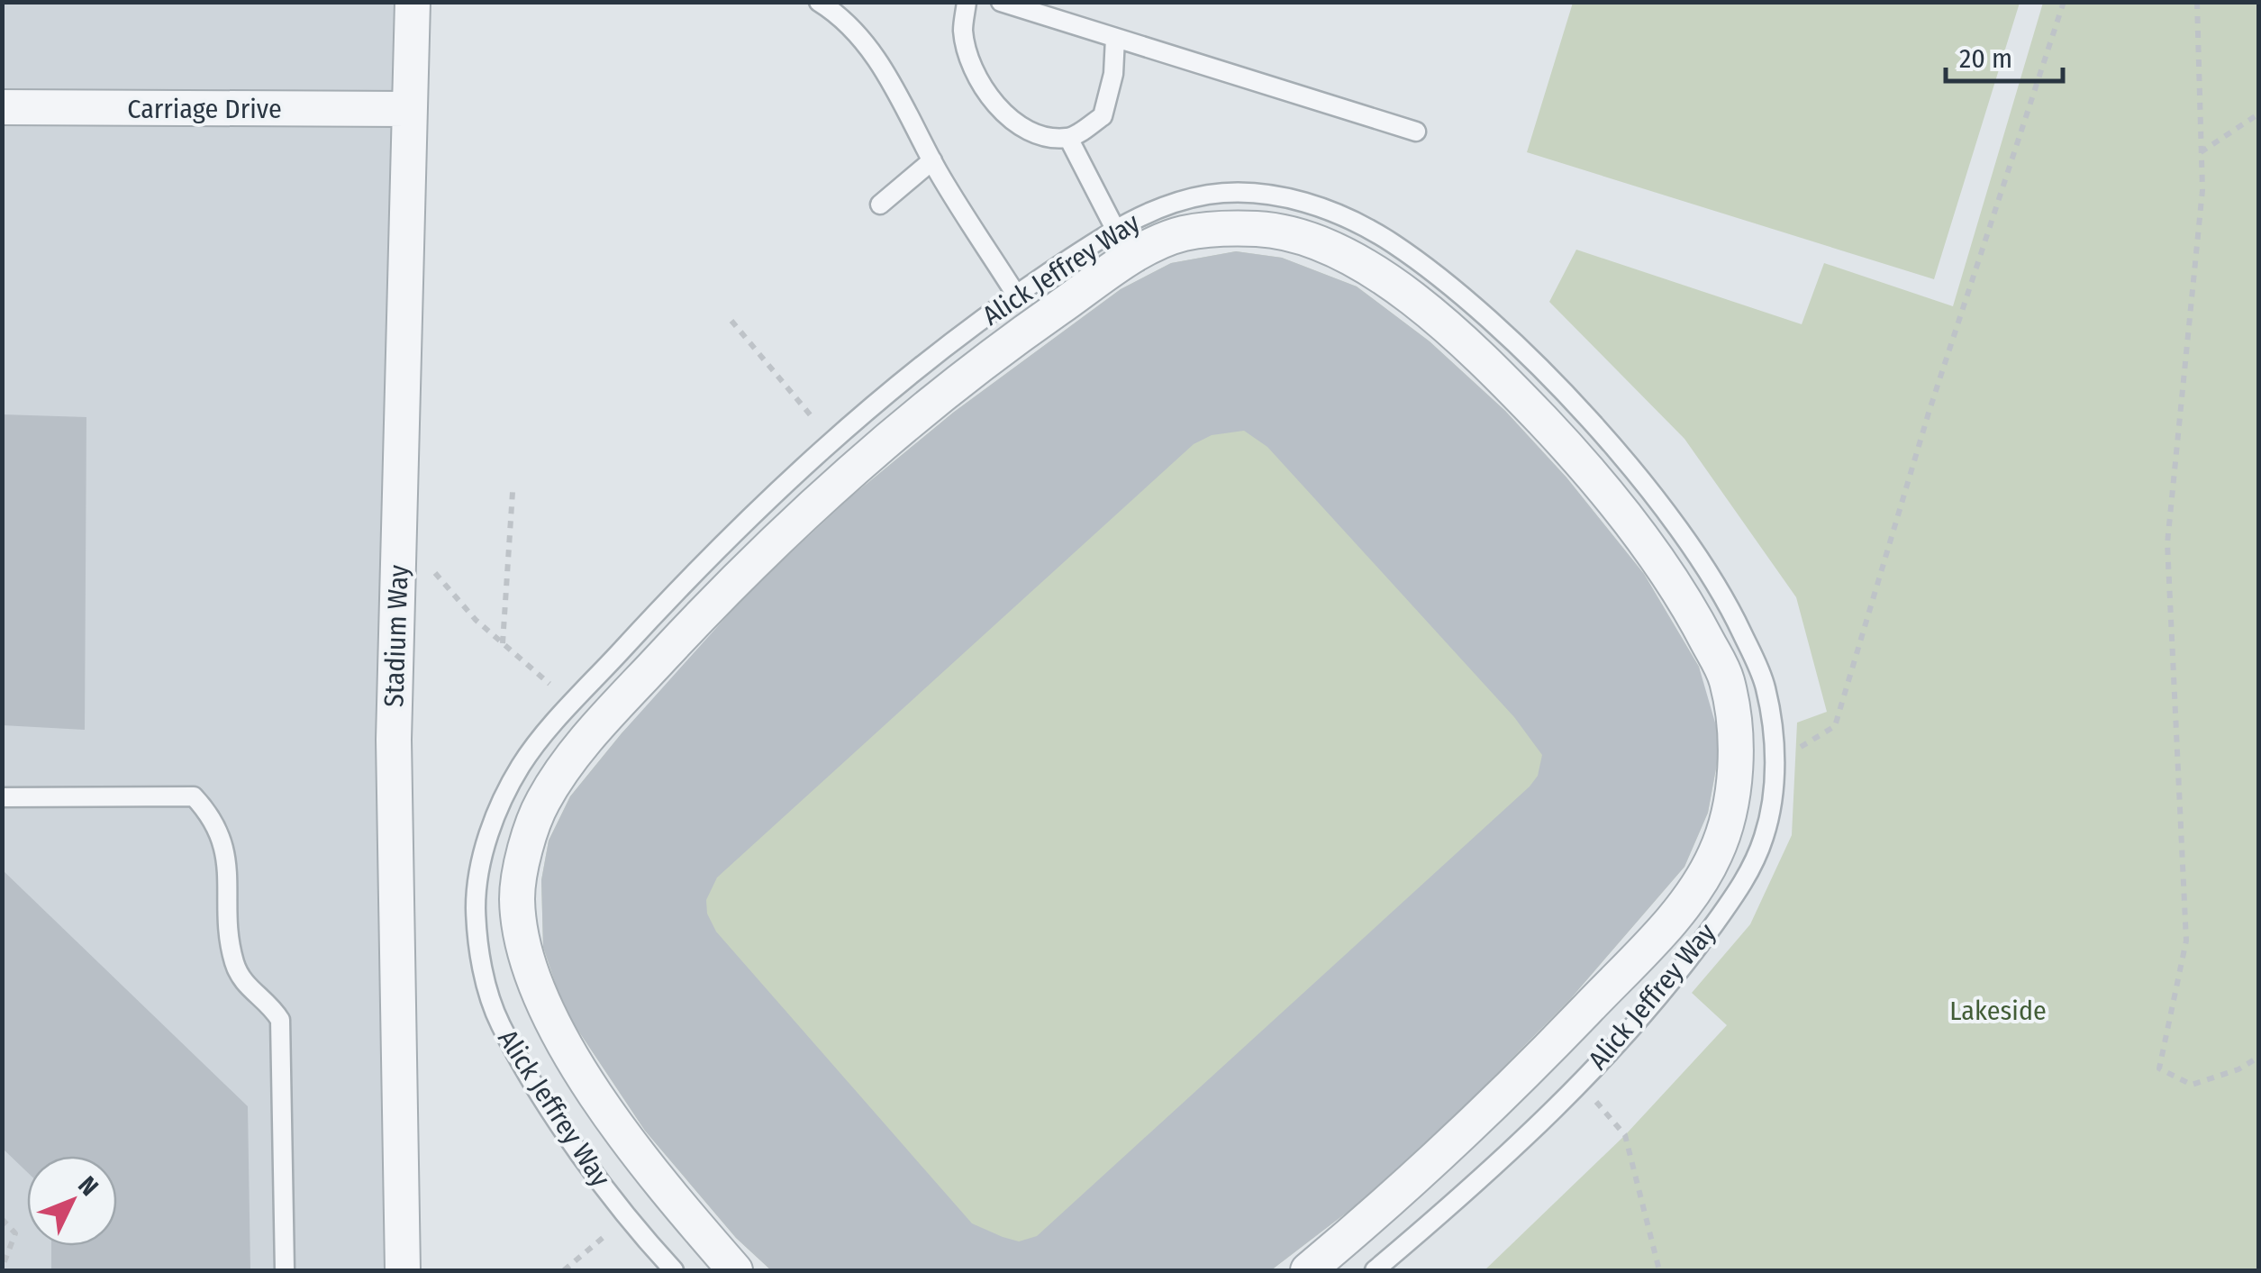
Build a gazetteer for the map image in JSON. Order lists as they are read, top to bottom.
{
  "streets": {
    "street": ["Carriage Drive", "Stadium Way"],
    "lane": ["Alick Jeffrey Way"]
  },
  "crossings": [
    ["Carriage Drive", "Stadium Way"]
  ],
  "parks": ["Lakeside"],
  "scale_bar": "20 m",
  "north": "top right"
}
